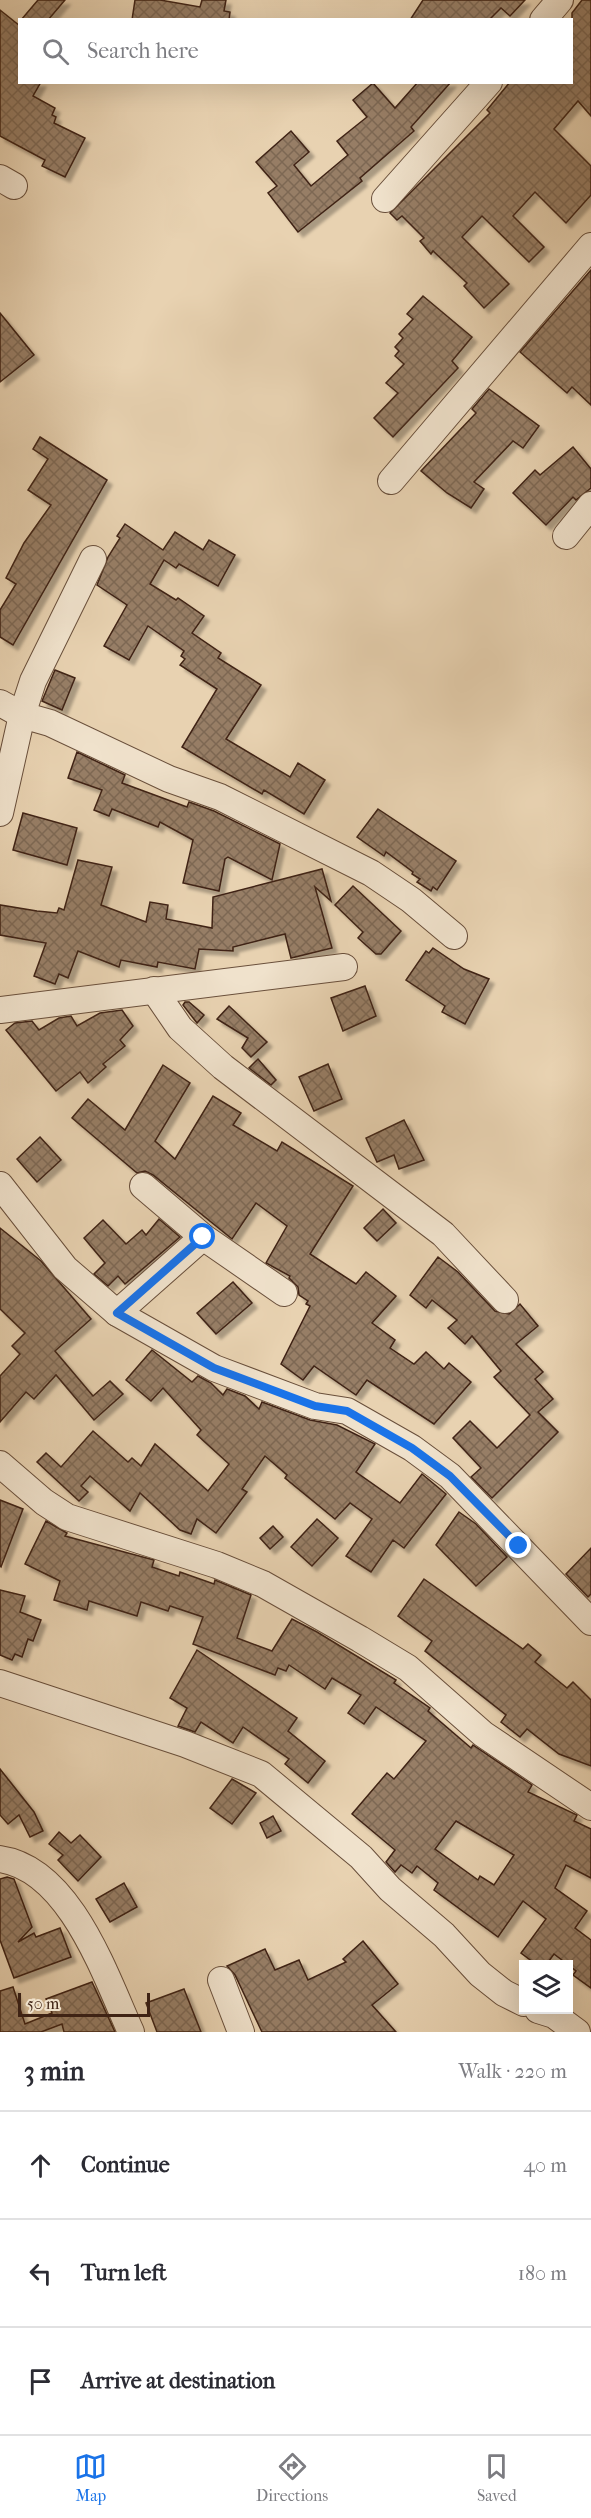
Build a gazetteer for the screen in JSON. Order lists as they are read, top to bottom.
{
  "scale_bar": "50 m",
  "page": {
    "search": "Search here",
    "scale": "50 m",
    "heading": ["3 min", "Walk · 220 m"],
    "list": [
      ["Continue", "40 m"],
      ["Turn left", "180 m"],
      "Arrive at destination"
    ],
    "nav": ["Map", "Directions", "Saved"]
  }
}
